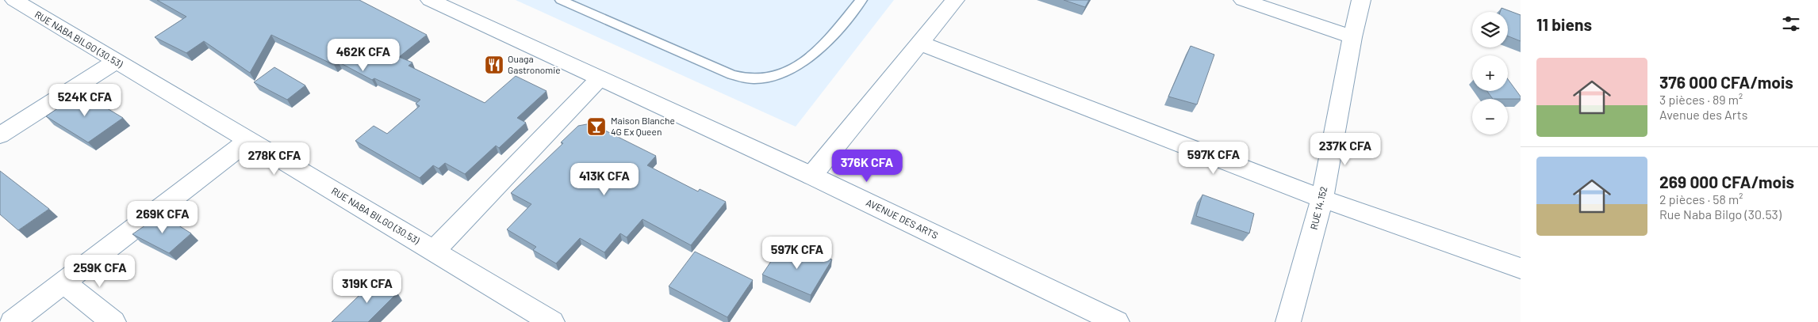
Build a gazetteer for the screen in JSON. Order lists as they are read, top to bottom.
{
  "streets": {
    "street": ["RUE NABA BILGO (30.53)", "RUE 14.152", "AVENUE DES ARTS"]
  },
  "places": {
    "restaurant": ["Ouaga Gastronomie"],
    "bar": ["Maison Blanche 4G Ex Queen"]
  },
  "page": {
    "heading": "11 biens",
    "map_buttons": ["+", "−"],
    "price": [
      "462K CFA",
      "524K CFA",
      "237K CFA",
      "597K CFA",
      "278K CFA",
      "376K CFA",
      "413K CFA",
      "269K CFA",
      "597K CFA",
      "259K CFA",
      "319K CFA"
    ],
    "list": [
      {
        "name": "376 000 CFA/mois",
        "note": "3 pièces · 89 m² · Avenue des Arts"
      },
      {
        "name": "269 000 CFA/mois",
        "note": "2 pièces · 58 m² · Rue Naba Bilgo (30.53)"
      }
    ]
  }
}
